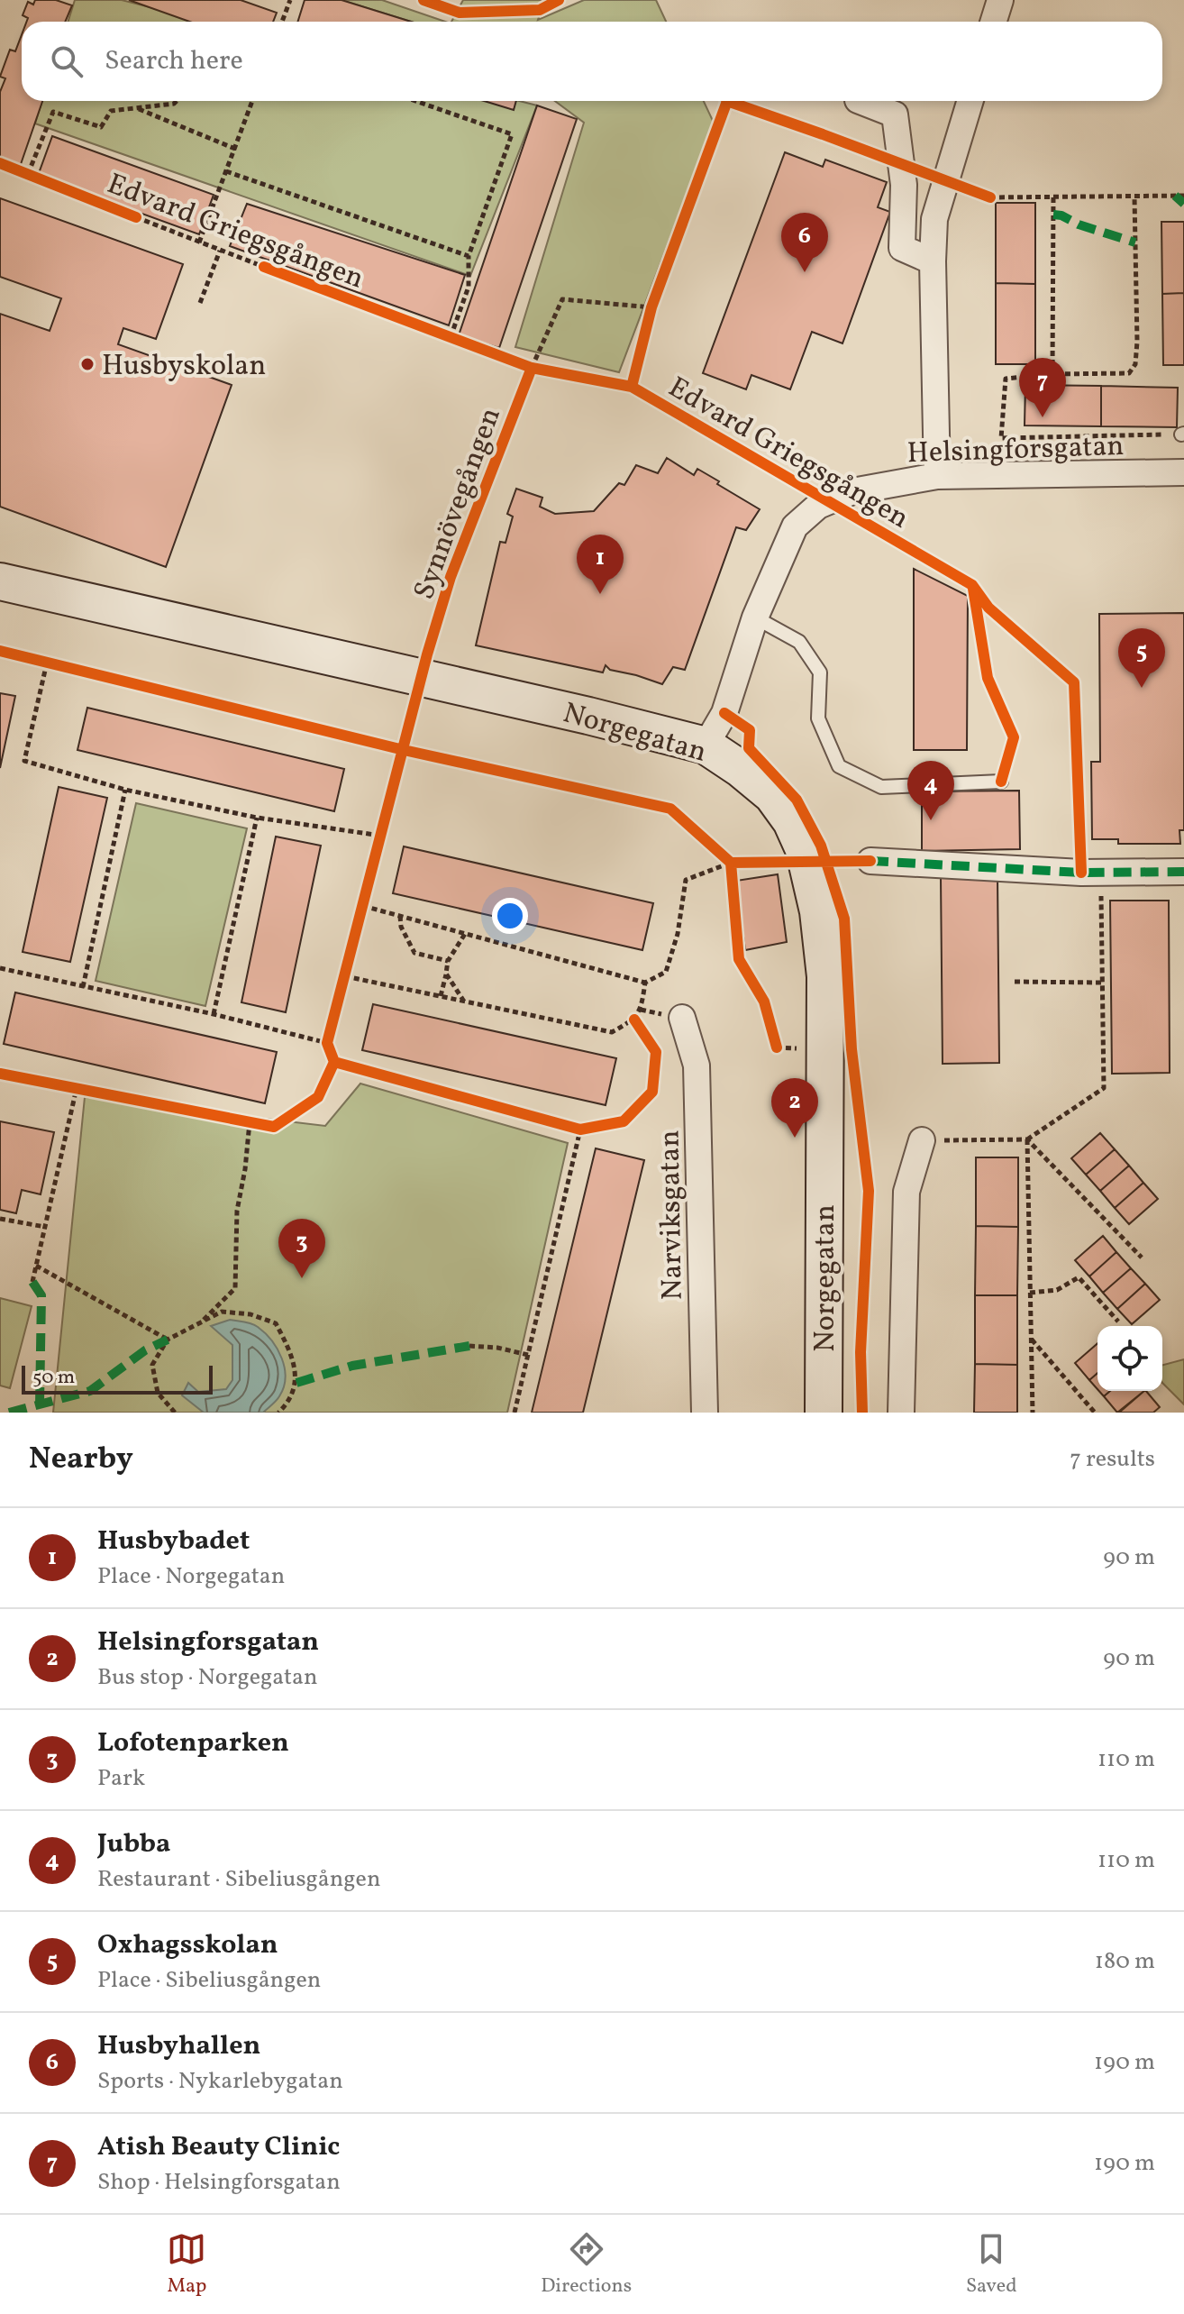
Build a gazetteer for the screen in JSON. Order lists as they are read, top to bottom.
{
  "streets": {
    "street": ["Helsingforsgatan", "Norgegatan", "Narviksgatan"],
    "cycle path": ["Edvard Griegsgången", "Synnövegången"]
  },
  "crossings": [
    ["Helsingforsgatan", "Norgegatan"]
  ],
  "places": ["Husbyskolan"],
  "scale_bar": "50 m",
  "page": {
    "search": "Search here",
    "pins": [
      "6",
      "7",
      "1",
      "5",
      "4",
      "2",
      "3"
    ],
    "scale": "50 m",
    "heading": ["Nearby", "7 results"],
    "list": [
      {
        "mark": "1",
        "name": "Husbybadet",
        "note": "Place · Norgegatan",
        "value": "90 m"
      },
      {
        "mark": "2",
        "name": "Helsingforsgatan",
        "note": "Bus stop · Norgegatan",
        "value": "90 m"
      },
      {
        "mark": "3",
        "name": "Lofotenparken",
        "note": "Park",
        "value": "110 m"
      },
      {
        "mark": "4",
        "name": "Jubba",
        "note": "Restaurant · Sibeliusgången",
        "value": "110 m"
      },
      {
        "mark": "5",
        "name": "Oxhagsskolan",
        "note": "Place · Sibeliusgången",
        "value": "180 m"
      },
      {
        "mark": "6",
        "name": "Husbyhallen",
        "note": "Sports · Nykarlebygatan",
        "value": "190 m"
      },
      {
        "mark": "7",
        "name": "Atish Beauty Clinic",
        "note": "Shop · Helsingforsgatan",
        "value": "190 m"
      }
    ],
    "nav": ["Map", "Directions", "Saved"]
  }
}
